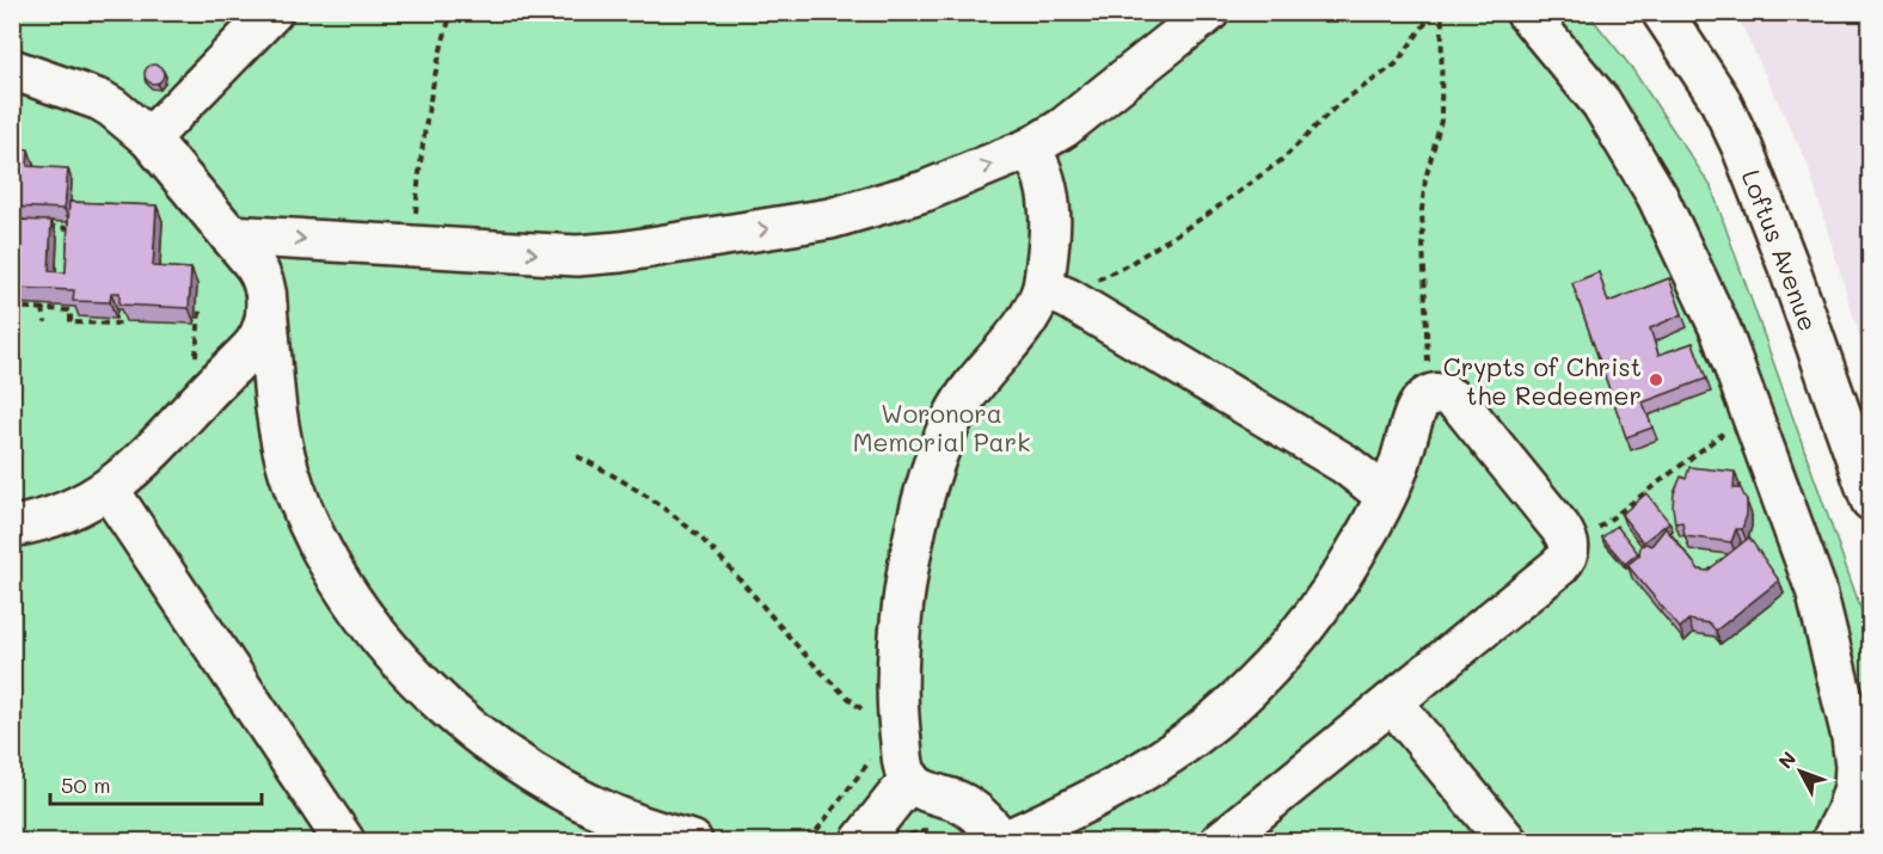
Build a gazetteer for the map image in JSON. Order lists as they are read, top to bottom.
{
  "streets": {
    "street": ["Loftus Avenue"]
  },
  "parks": ["Woronora Memorial Park"],
  "places": ["Crypts of Christ the Redeemer"],
  "scale_bar": "50 m",
  "north": "top left"
}
